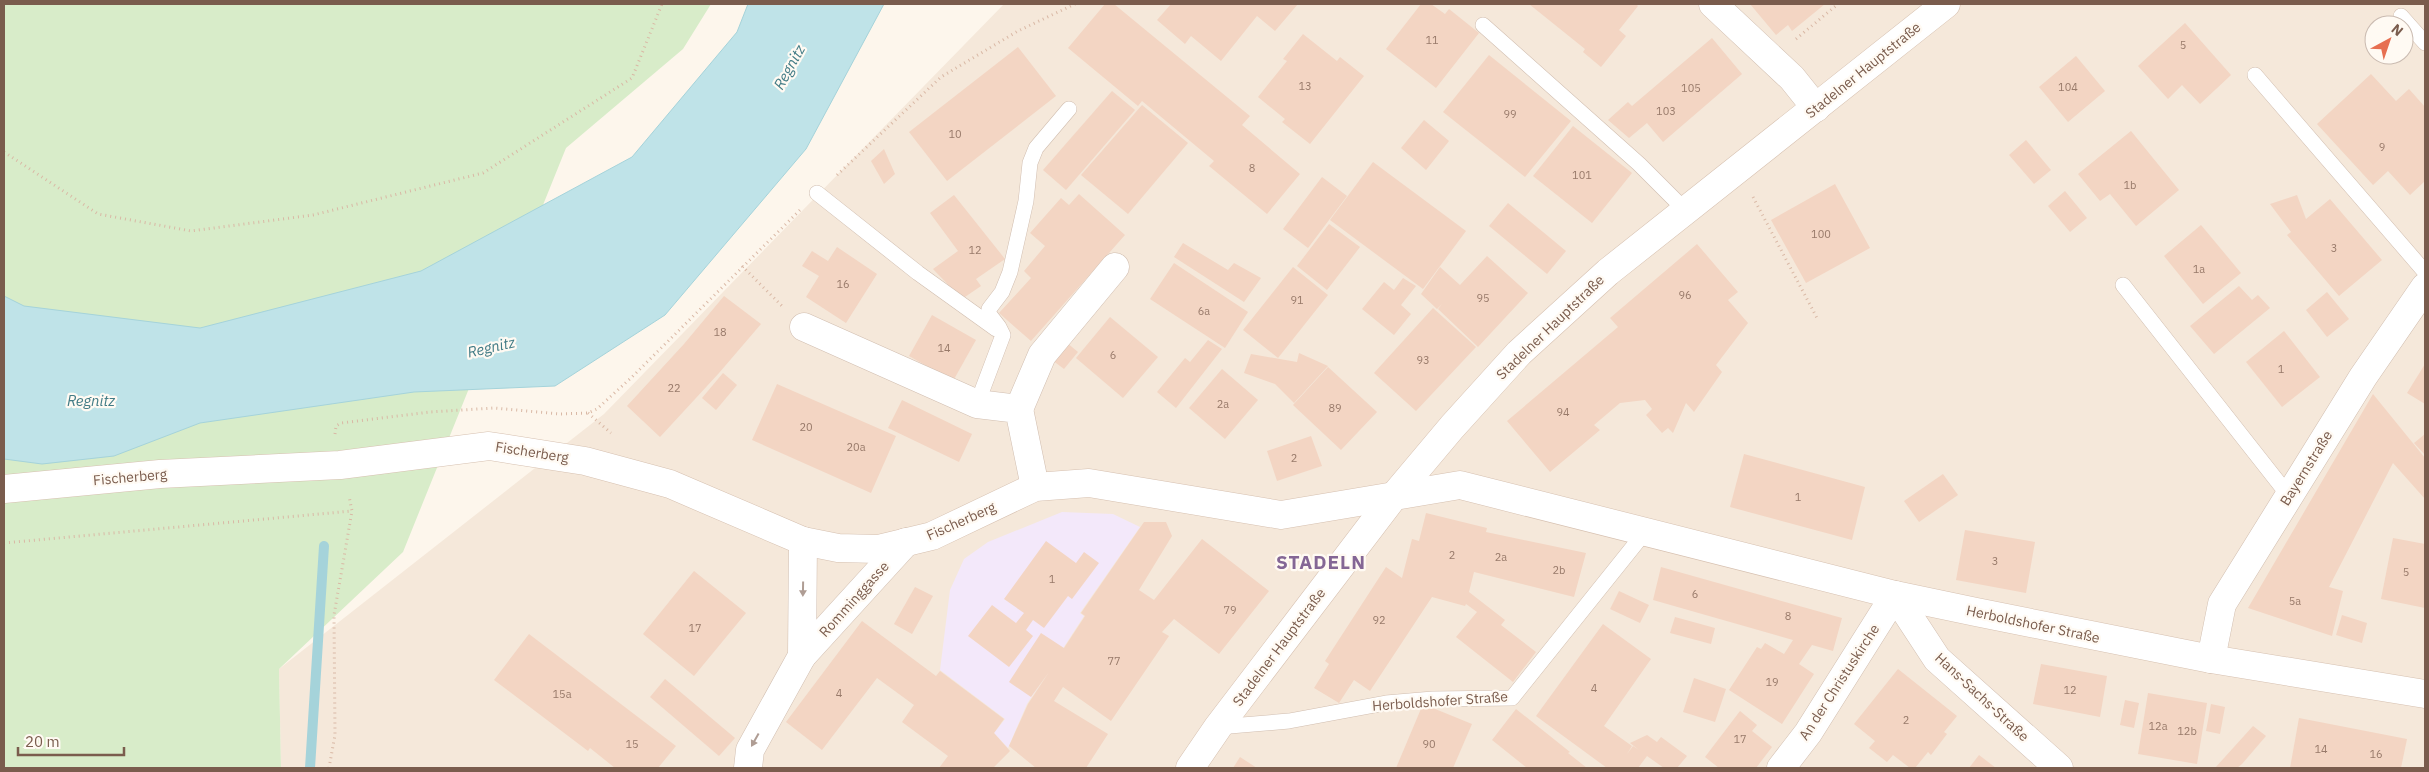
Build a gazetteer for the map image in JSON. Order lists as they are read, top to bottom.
{
  "streets": {
    "street": [
      "Stadelner Hauptstraße",
      "Fischerberg",
      "Bayernstraße",
      "Romminggasse",
      "Herboldshofer Straße",
      "An der Christuskirche",
      "Hans-Sachs-Straße"
    ]
  },
  "crossings": [
    ["Stadelner Hauptstraße", "Fischerberg"],
    ["Stadelner Hauptstraße", "Herboldshofer Straße"],
    ["Fischerberg", "Romminggasse"],
    ["Fischerberg", "Herboldshofer Straße"],
    ["Bayernstraße", "Herboldshofer Straße"],
    ["Herboldshofer Straße", "An der Christuskirche"],
    ["Herboldshofer Straße", "Hans-Sachs-Straße"],
    ["An der Christuskirche", "Hans-Sachs-Straße"]
  ],
  "one_way": ["Romminggasse"],
  "districts": ["STADELN"],
  "water": ["Regnitz"],
  "house_numbers": [
    "11",
    "5",
    "13",
    "104",
    "105",
    "103",
    "99",
    "10",
    "9",
    "8",
    "101",
    "1b",
    "100",
    "3",
    "12",
    "1a",
    "16",
    "96",
    "95",
    "91",
    "6a",
    "18",
    "14",
    "6",
    "93",
    "1",
    "22",
    "2a",
    "89",
    "94",
    "20",
    "20a",
    "2",
    "1",
    "2",
    "2a",
    "3",
    "2b",
    "5",
    "1",
    "6",
    "5a",
    "79",
    "8",
    "92",
    "17",
    "77",
    "19",
    "4",
    "12",
    "4",
    "15a",
    "2",
    "12a",
    "12b",
    "17",
    "15",
    "90",
    "14",
    "16"
  ],
  "scale_bar": "20 m",
  "north": "top right"
}
